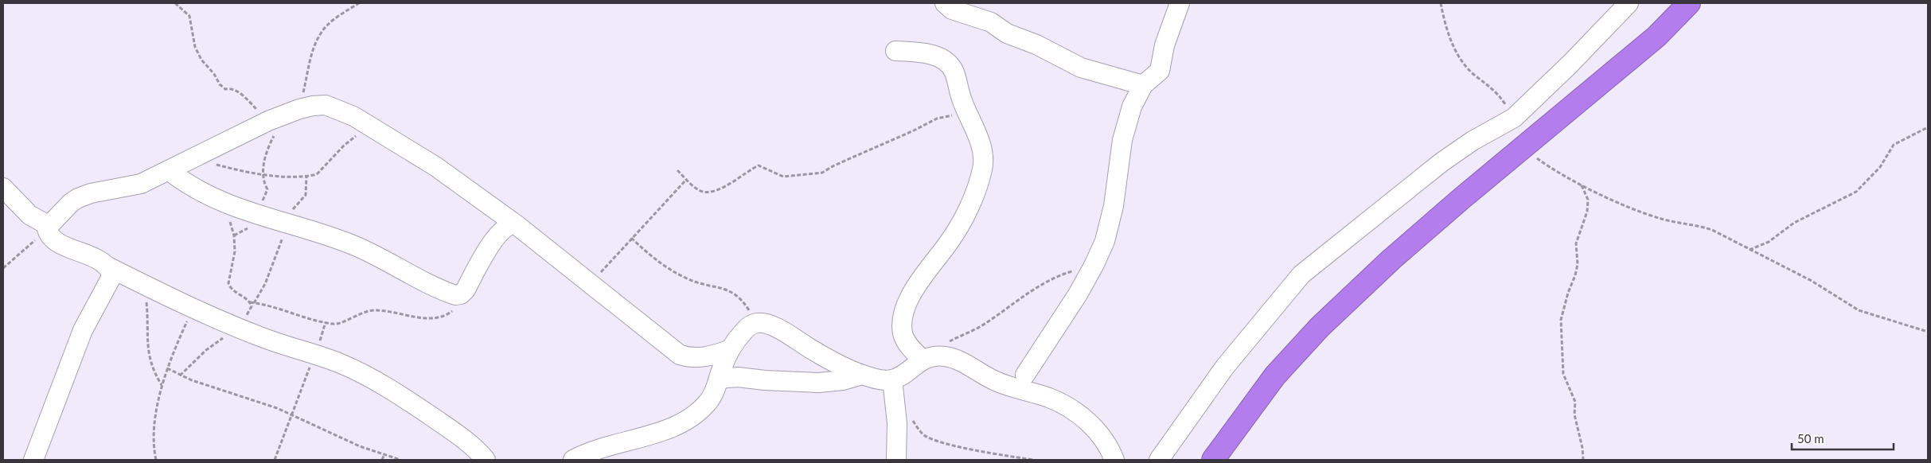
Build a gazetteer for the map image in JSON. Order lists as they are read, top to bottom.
{
  "scale_bar": "50 m"
}
